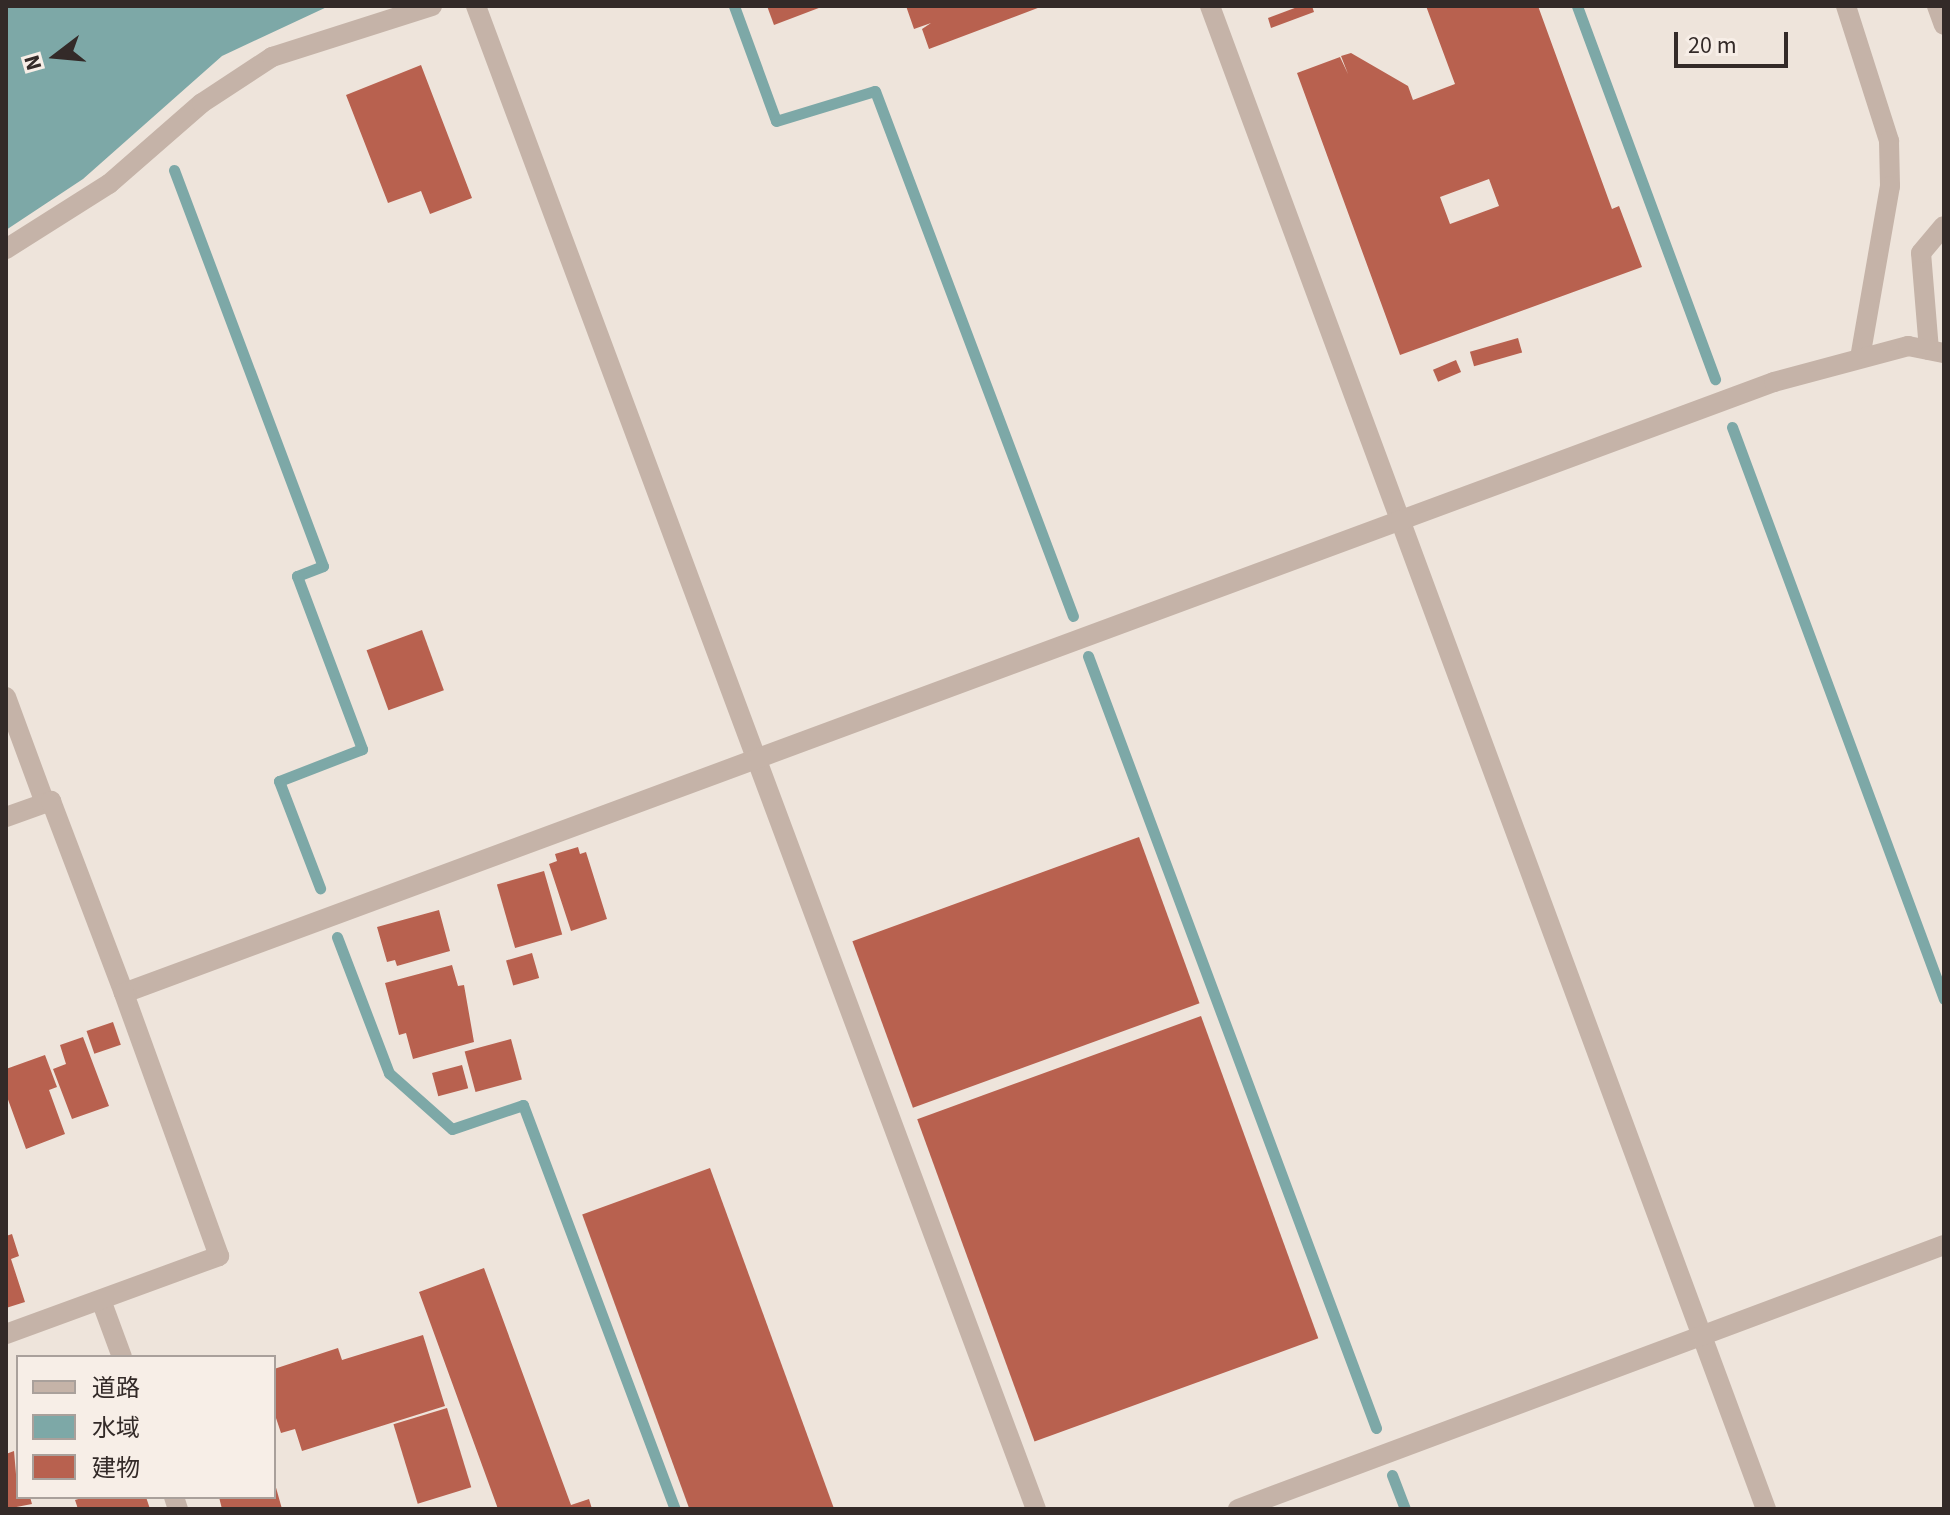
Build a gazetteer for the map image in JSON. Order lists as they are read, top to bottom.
{
  "legend": ["道路", "水域", "建物"],
  "scale_bar": "20 m",
  "north": "left"
}
